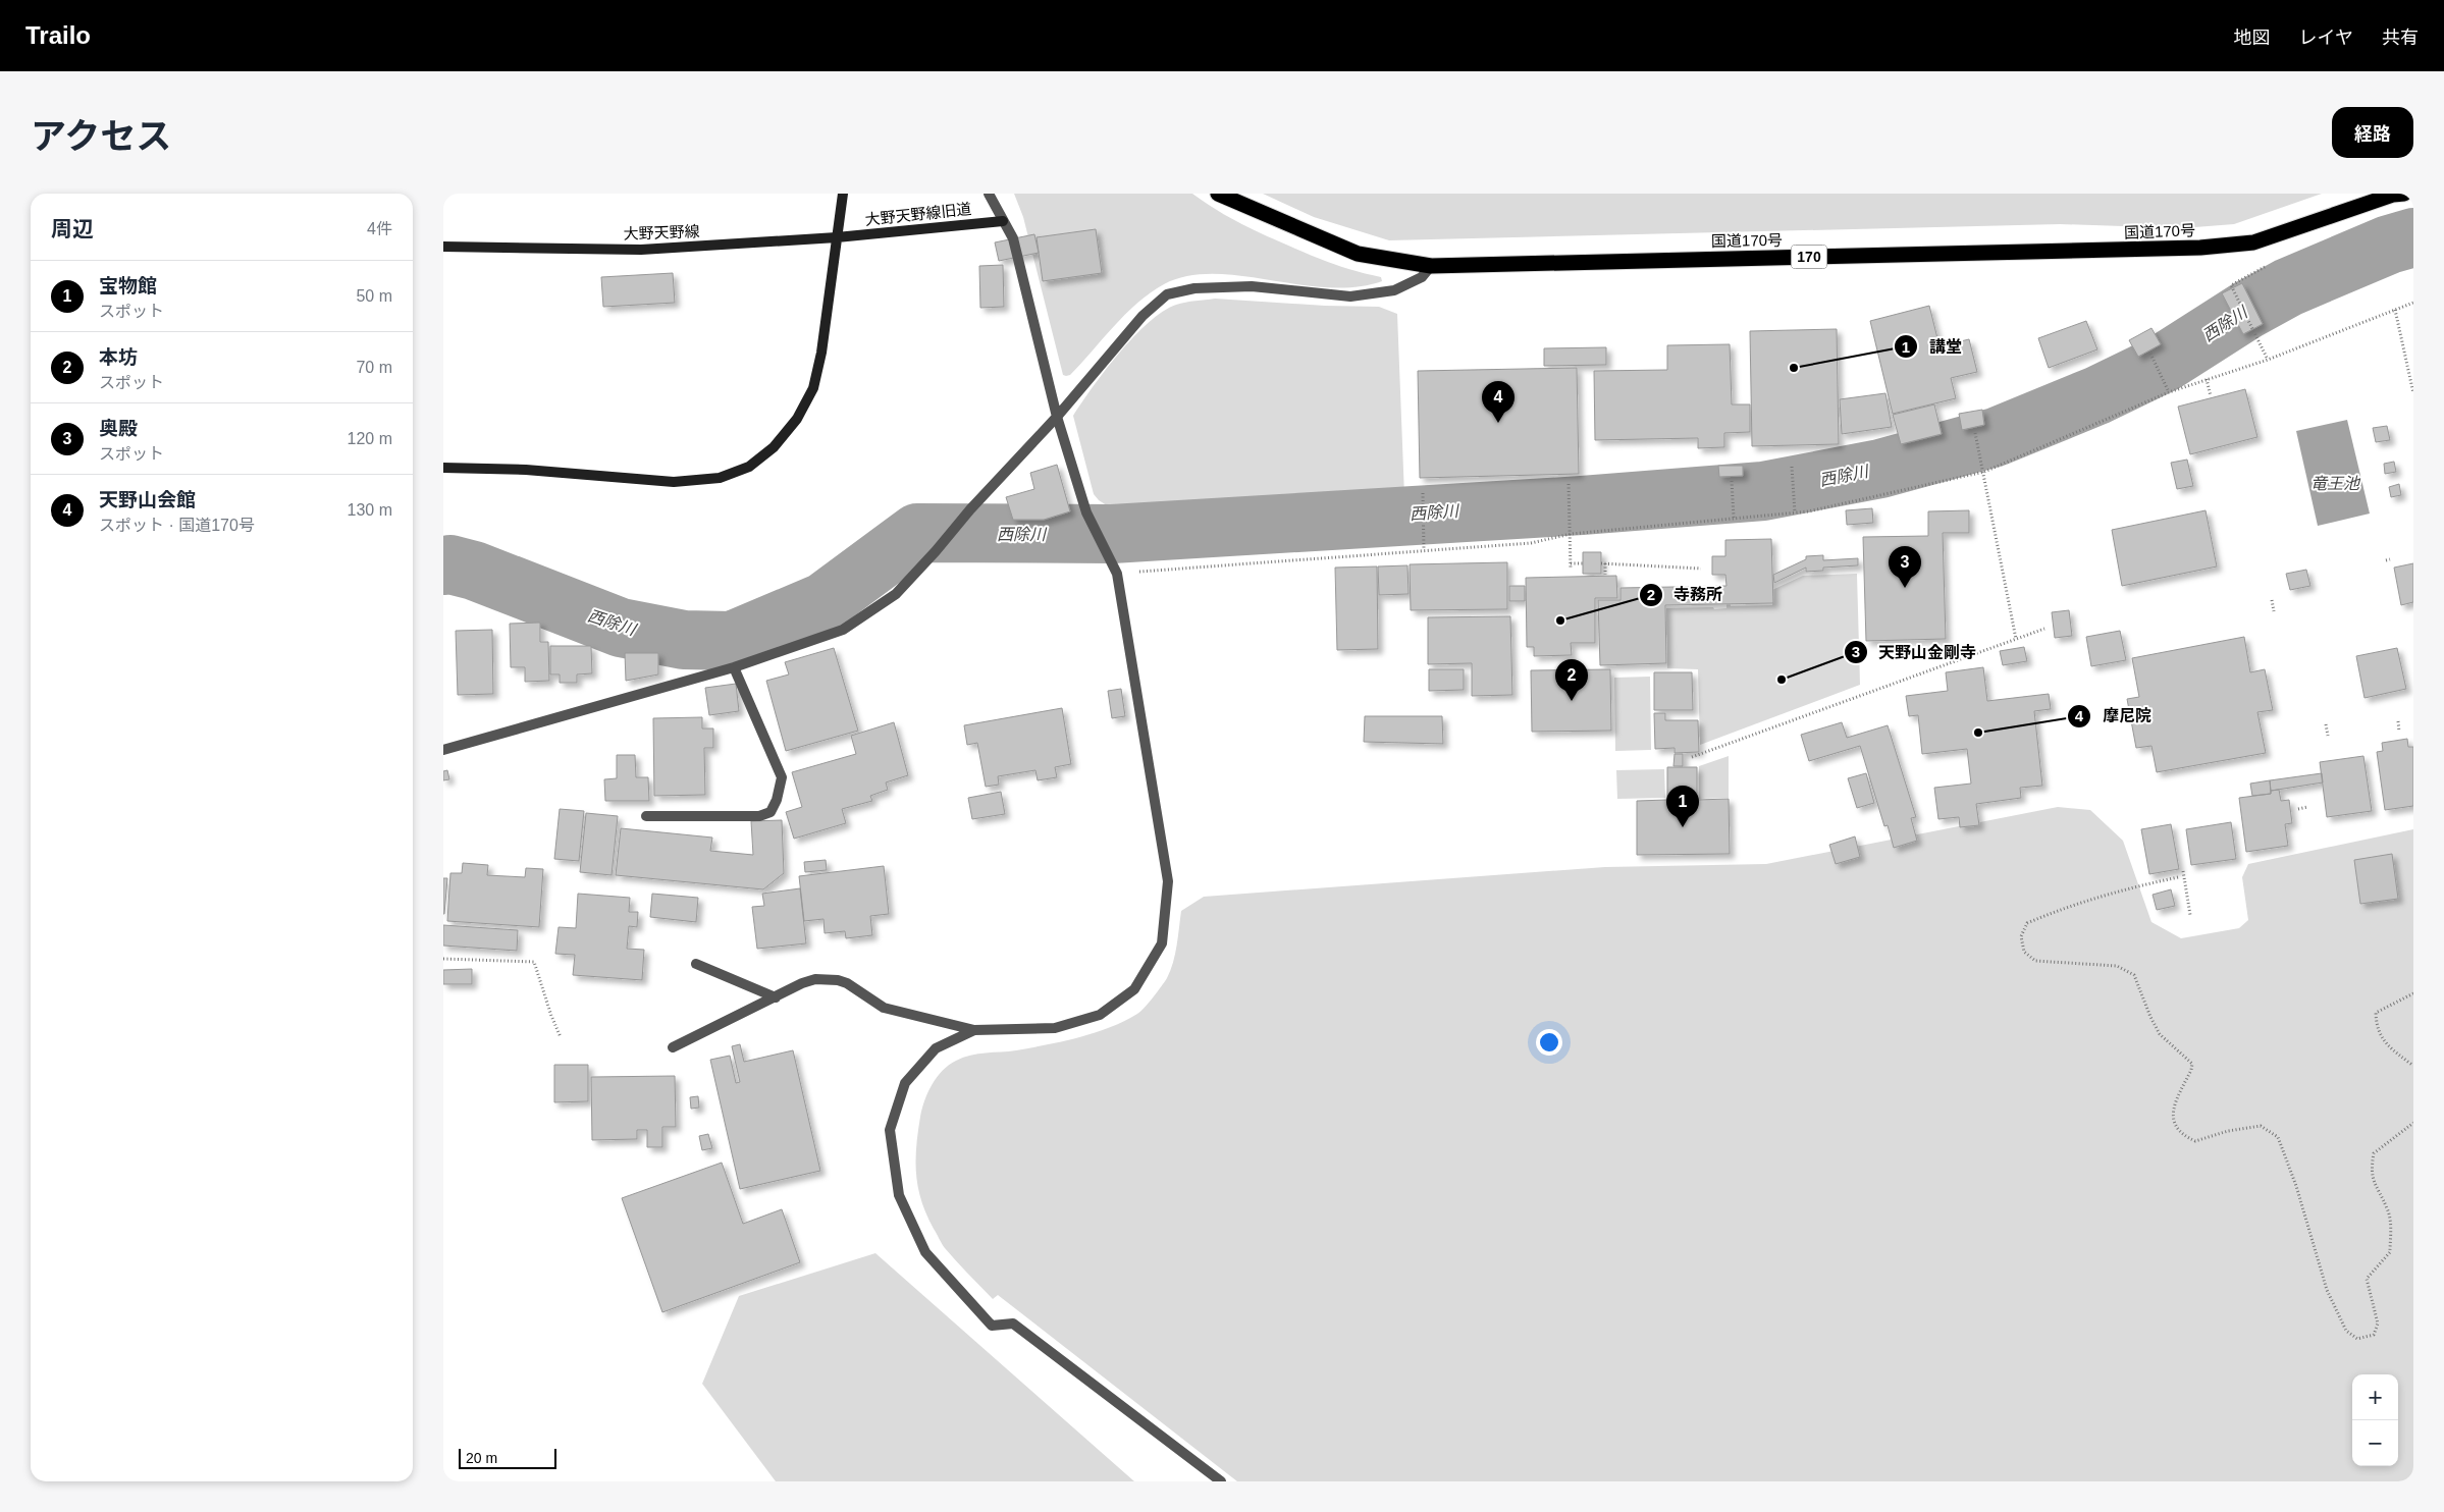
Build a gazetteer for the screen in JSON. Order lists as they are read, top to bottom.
{
  "streets": {
    "highway": ["国道170号", "170"],
    "street": ["大野天野線旧道", "大野天野線"]
  },
  "crossings": [
    ["大野天野線旧道", "大野天野線"]
  ],
  "water": ["西除川", "竜王池"],
  "places": [
    "講堂",
    "寺務所",
    "天野山金剛寺",
    "摩尼院"
  ],
  "scale_bar": "20 m",
  "page": {
    "header": "Trailo",
    "nav": ["地図", "レイヤ", "共有"],
    "title": "アクセス",
    "buttons": "経路",
    "heading": ["周辺", "4件"],
    "list": [
      {
        "mark": "1",
        "name": "宝物館",
        "note": "スポット",
        "value": "50 m"
      },
      {
        "mark": "2",
        "name": "本坊",
        "note": "スポット",
        "value": "70 m"
      },
      {
        "mark": "3",
        "name": "奥殿",
        "note": "スポット",
        "value": "120 m"
      },
      {
        "mark": "4",
        "name": "天野山会館",
        "note": "スポット · 国道170号",
        "value": "130 m"
      }
    ],
    "pins": [
      "4",
      "3",
      "2",
      "1"
    ],
    "map_buttons": ["+", "−"],
    "scale": "20 m"
  }
}
